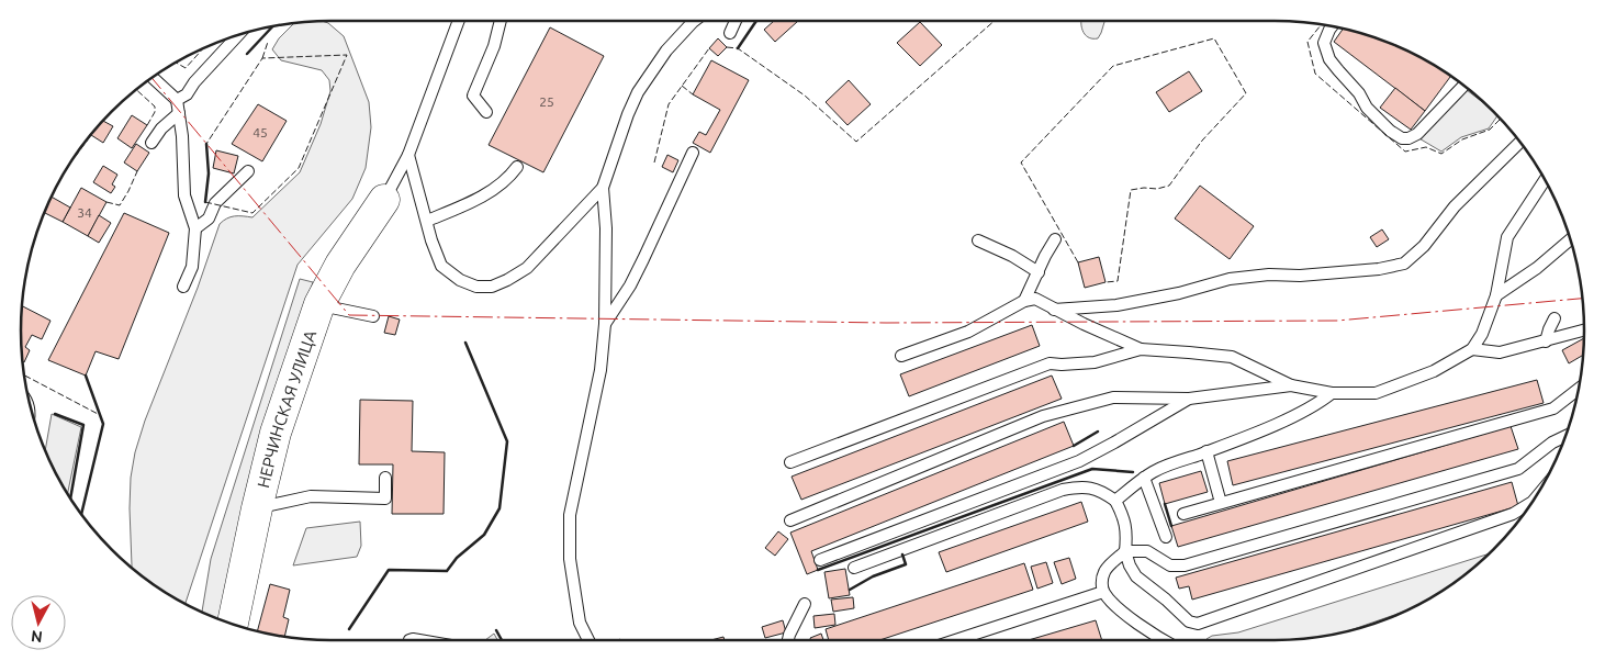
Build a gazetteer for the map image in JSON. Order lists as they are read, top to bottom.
{
  "streets": {
    "street": ["НЕРЧИНСКАЯ УЛИЦА"]
  },
  "house_numbers": ["25", "45", "34"],
  "north": "bottom"
}
